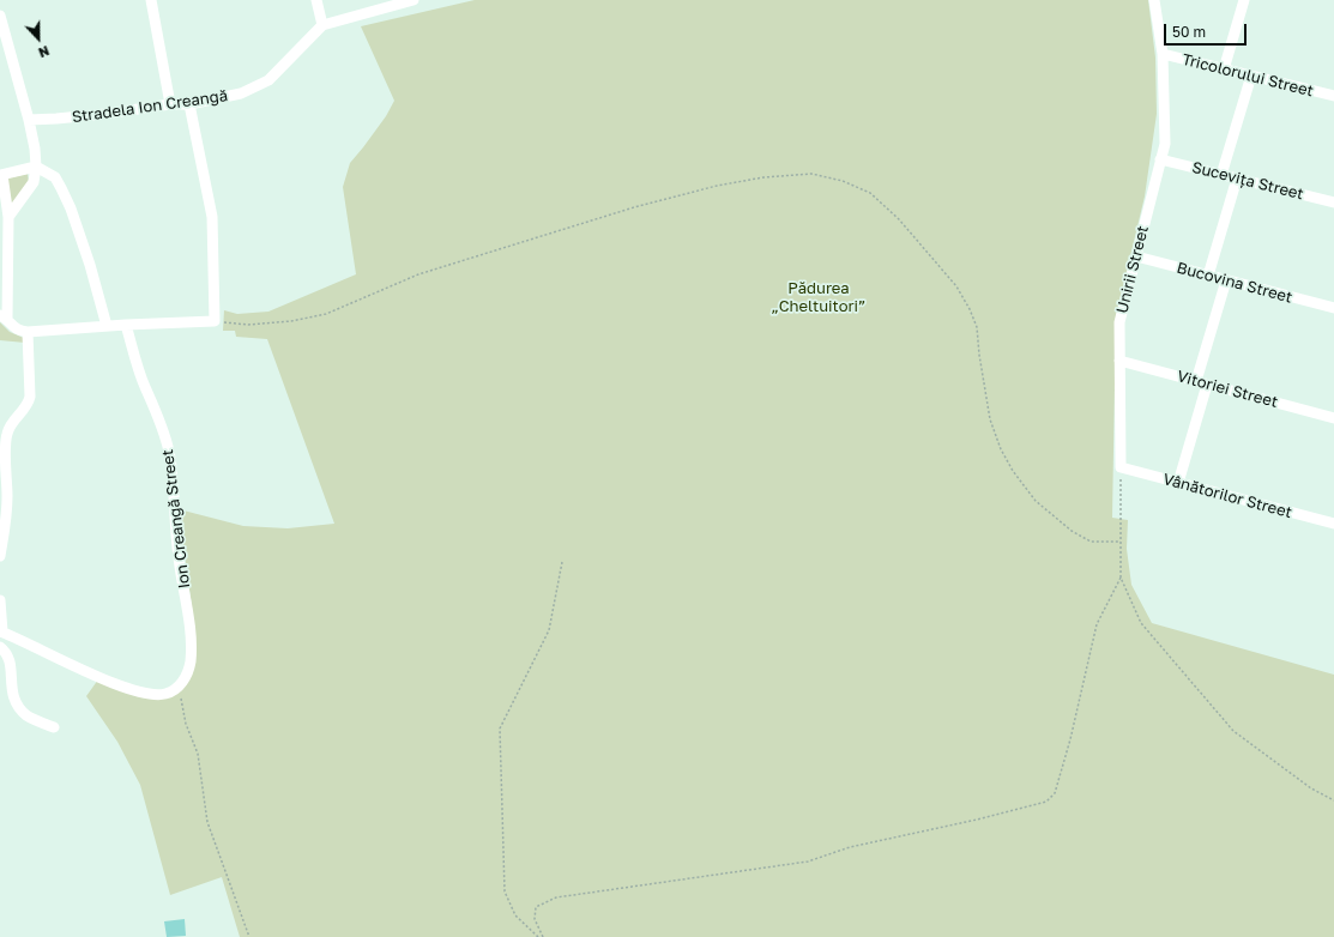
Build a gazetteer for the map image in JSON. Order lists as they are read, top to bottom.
{
  "streets": {
    "street": [
      "Tricolorului Street",
      "Stradela Ion Creangă",
      "Sucevița Street",
      "Unirii Street",
      "Bucovina Street",
      "Vitoriei Street",
      "Vânătorilor Street",
      "Ion Creangă Street"
    ]
  },
  "crossings": [
    ["Tricolorului Street", "Unirii Street"],
    ["Sucevița Street", "Unirii Street"],
    ["Unirii Street", "Bucovina Street"],
    ["Unirii Street", "Vitoriei Street"],
    ["Unirii Street", "Vânătorilor Street"]
  ],
  "parks": ["Pădurea „Cheltuitori”"],
  "scale_bar": "50 m",
  "north": "bottom"
}
